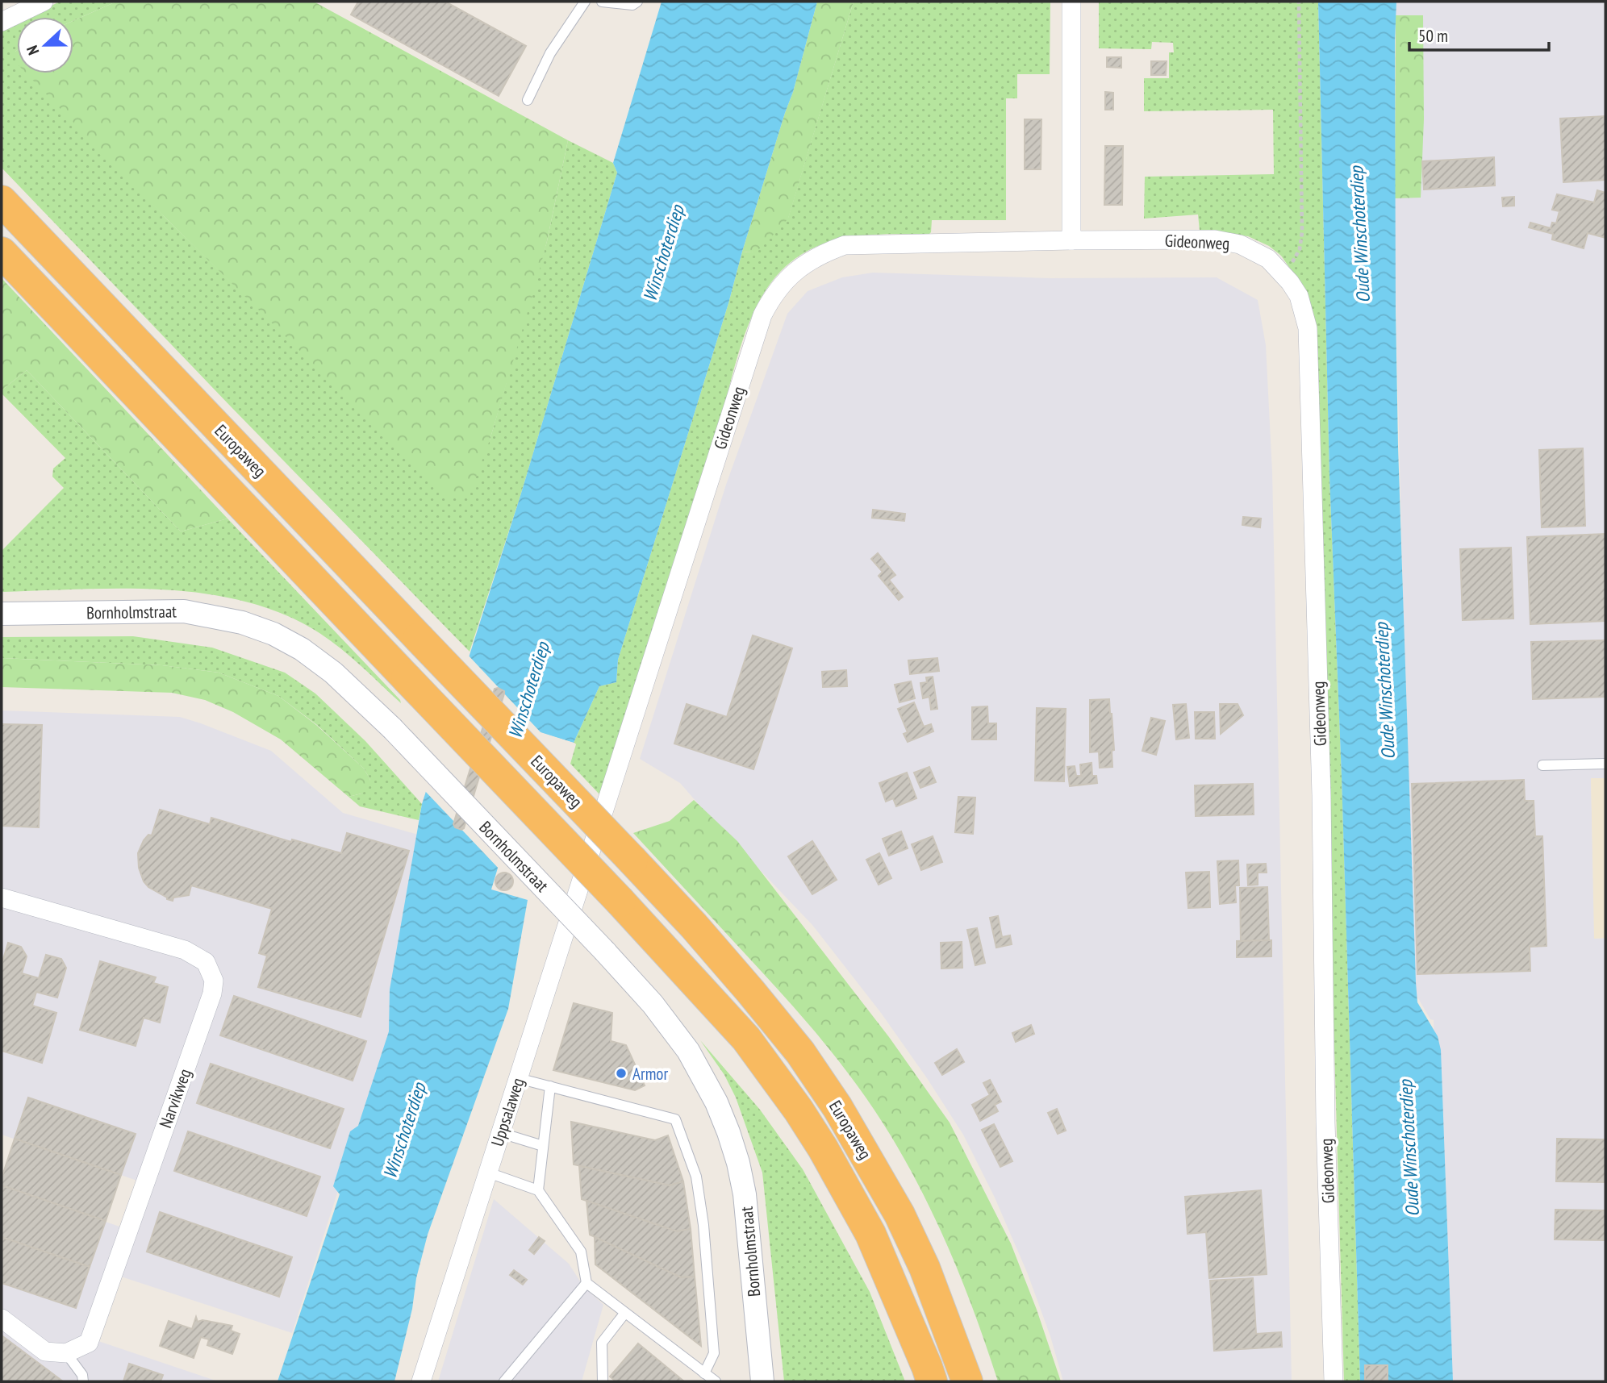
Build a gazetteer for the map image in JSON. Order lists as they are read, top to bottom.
{
  "streets": {
    "highway": ["Europaweg"],
    "street": [
      "Gideonweg",
      "Bornholmstraat",
      "Narvikweg",
      "Uppsalaweg"
    ]
  },
  "crossings": [
    ["Gideonweg", "Uppsalaweg"]
  ],
  "water": ["Oude Winschoterdiep", "Winschoterdiep"],
  "places": ["Armor"],
  "scale_bar": "50 m",
  "north": "left"
}
